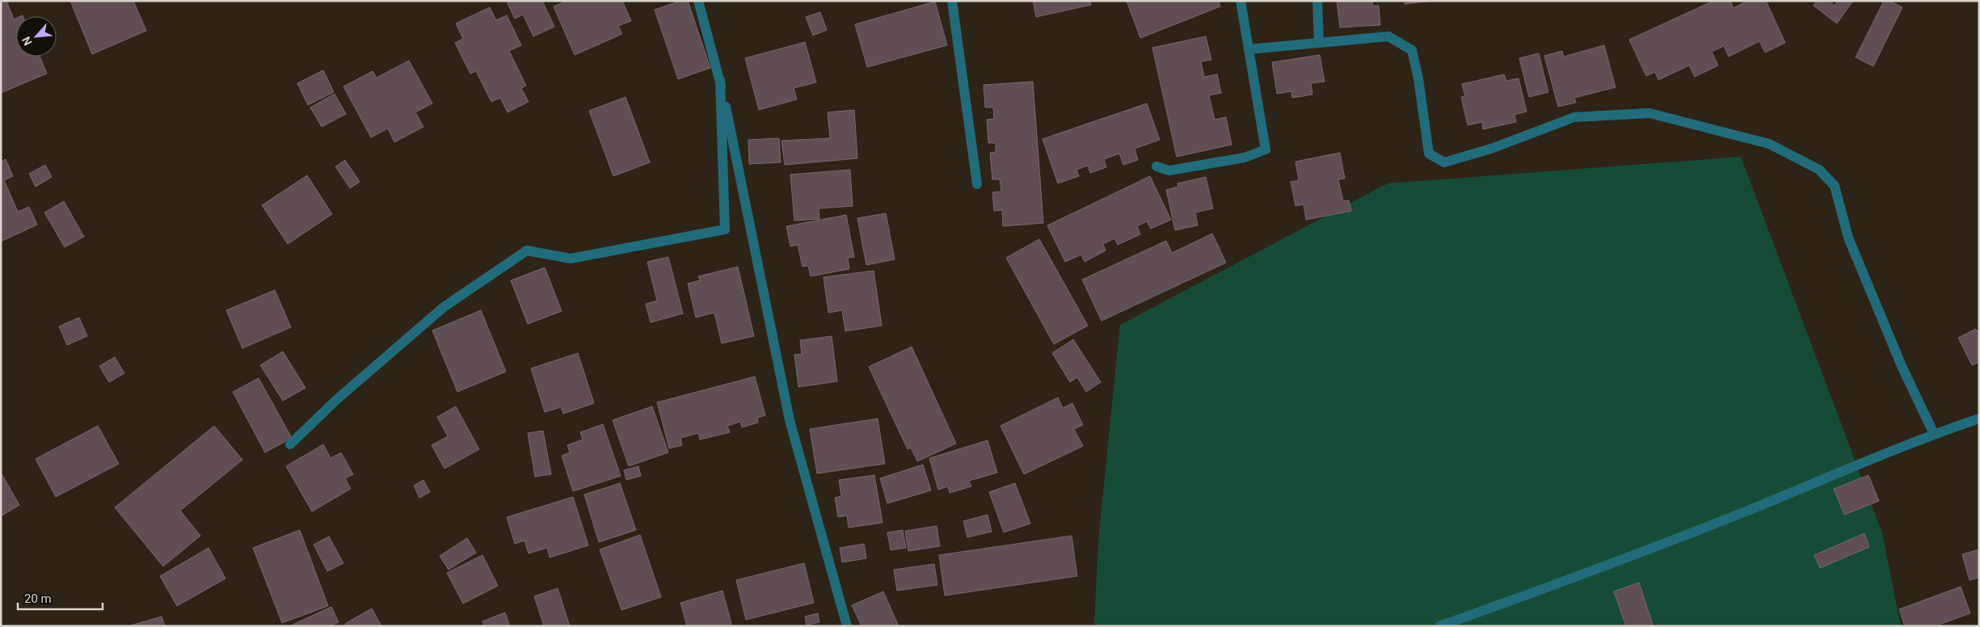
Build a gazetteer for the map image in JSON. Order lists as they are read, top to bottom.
{
  "scale_bar": "20 m",
  "north": "bottom left"
}
